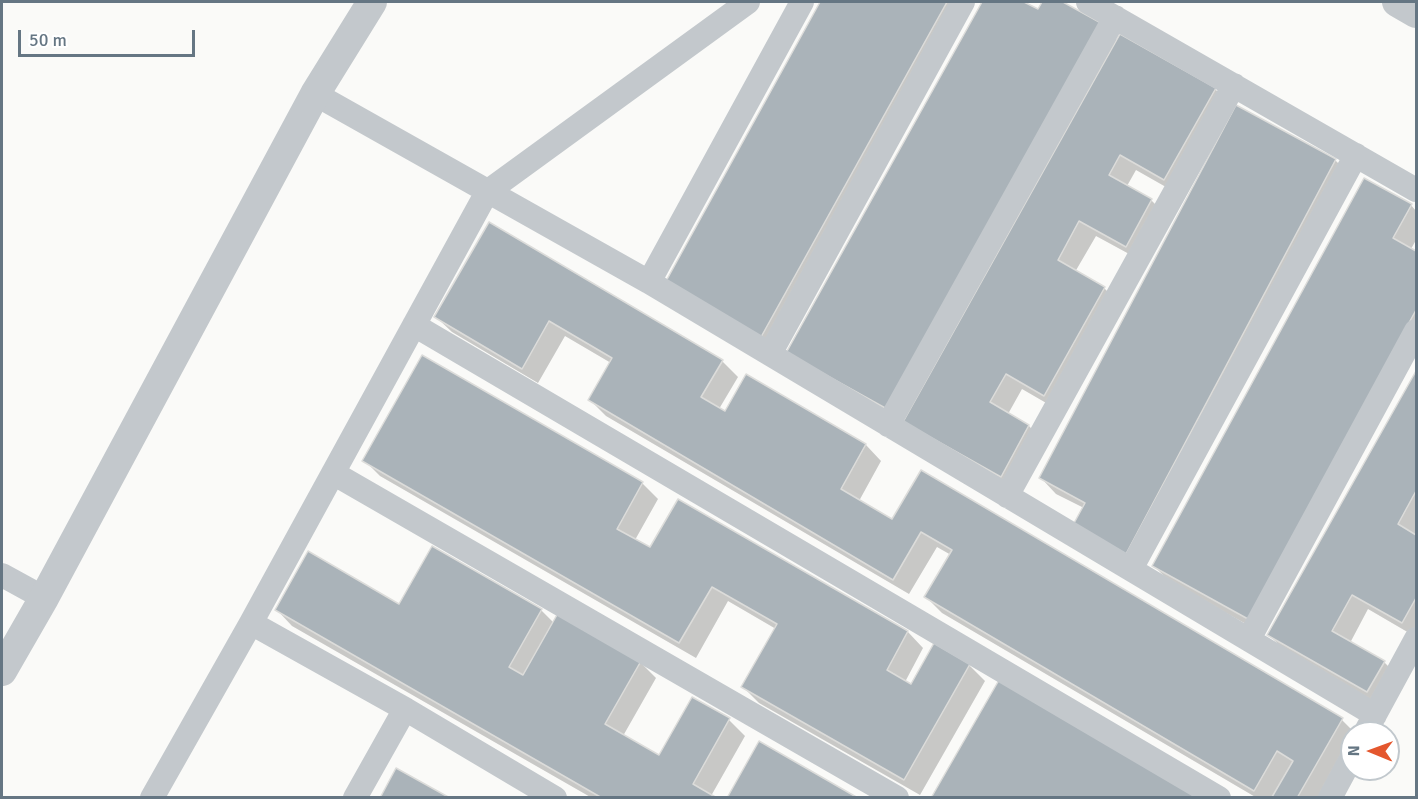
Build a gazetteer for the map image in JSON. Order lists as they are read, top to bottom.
{
  "scale_bar": "50 m",
  "north": "left"
}
